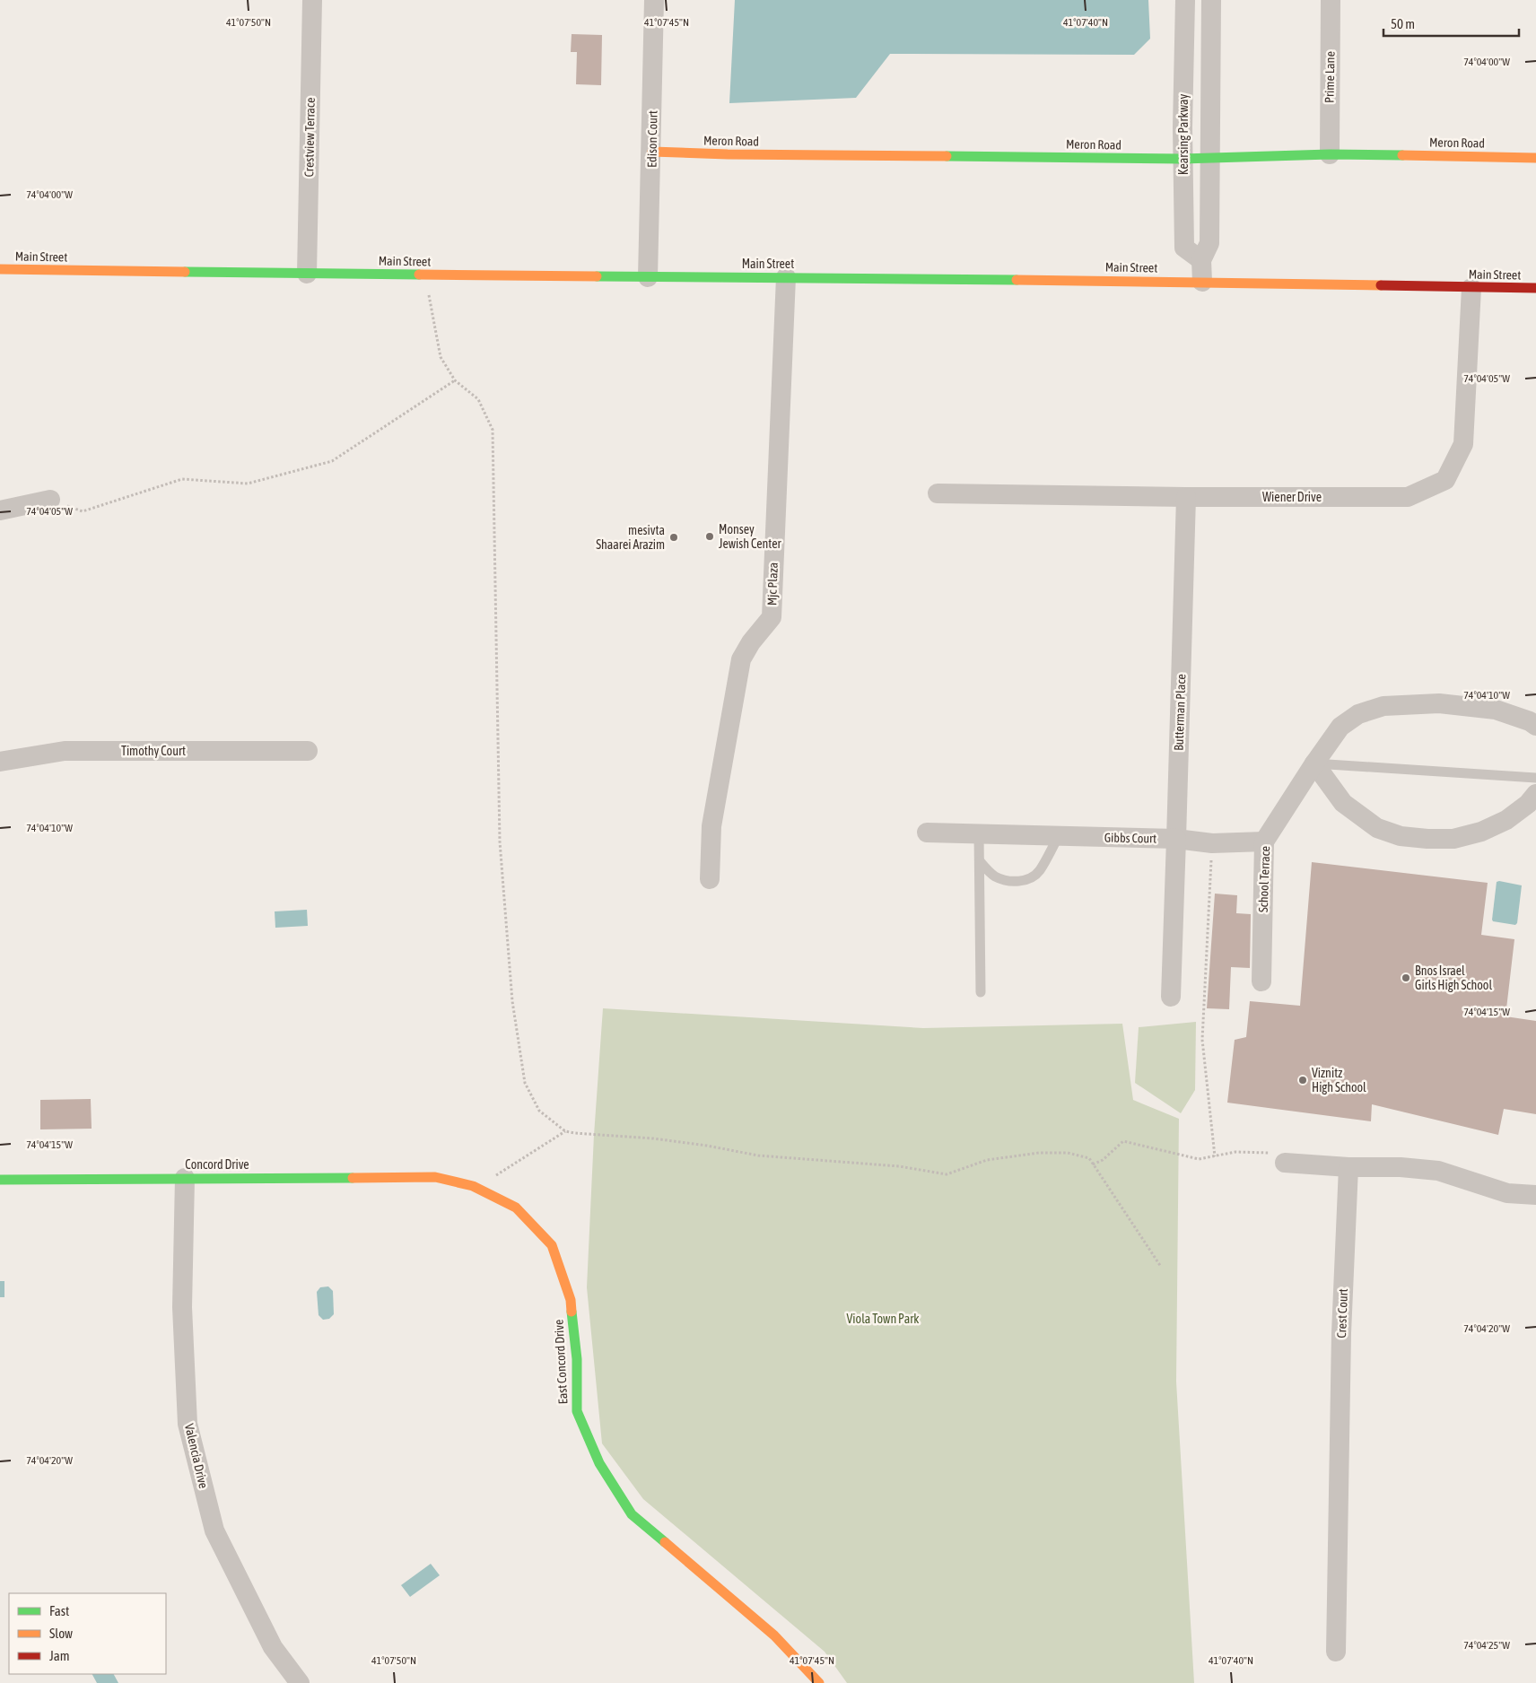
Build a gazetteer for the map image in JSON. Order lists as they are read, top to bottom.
{
  "streets": {
    "street": [
      "Prime Lane",
      "Kearsing Parkway",
      "Crestview Terrace",
      "Edison Court",
      "Meron Road",
      "Main Street",
      "Wiener Drive",
      "Mjc Plaza",
      "Butterman Place",
      "Timothy Court",
      "Gibbs Court",
      "School Terrace",
      "Concord Drive",
      "Crest Court",
      "East Concord Drive",
      "Valencia Drive"
    ]
  },
  "crossings": [
    ["Prime Lane", "Meron Road"],
    ["Kearsing Parkway", "Meron Road"],
    ["Kearsing Parkway", "Main Street"],
    ["Crestview Terrace", "Main Street"],
    ["Edison Court", "Meron Road"],
    ["Edison Court", "Main Street"],
    ["Main Street", "Wiener Drive"],
    ["Main Street", "Mjc Plaza"],
    ["Wiener Drive", "Butterman Place"],
    ["Butterman Place", "Gibbs Court"],
    ["Concord Drive", "East Concord Drive"],
    ["Concord Drive", "Valencia Drive"]
  ],
  "parks": ["Viola Town Park"],
  "places": [
    "Monsey Jewish Center",
    "mesivta Shaarei Arazim",
    "Bnos Israel Girls High School",
    "Viznitz High School"
  ],
  "legend": ["Fast", "Slow", "Jam"],
  "scale_bar": "50 m",
  "coordinates": [
    "41°07'50\"N",
    "41°07'45\"N",
    "41°07'40\"N",
    "74°04'00\"W",
    "74°04'05\"W",
    "74°04'10\"W",
    "74°04'15\"W",
    "74°04'20\"W",
    "74°04'25\"W"
  ]
}
